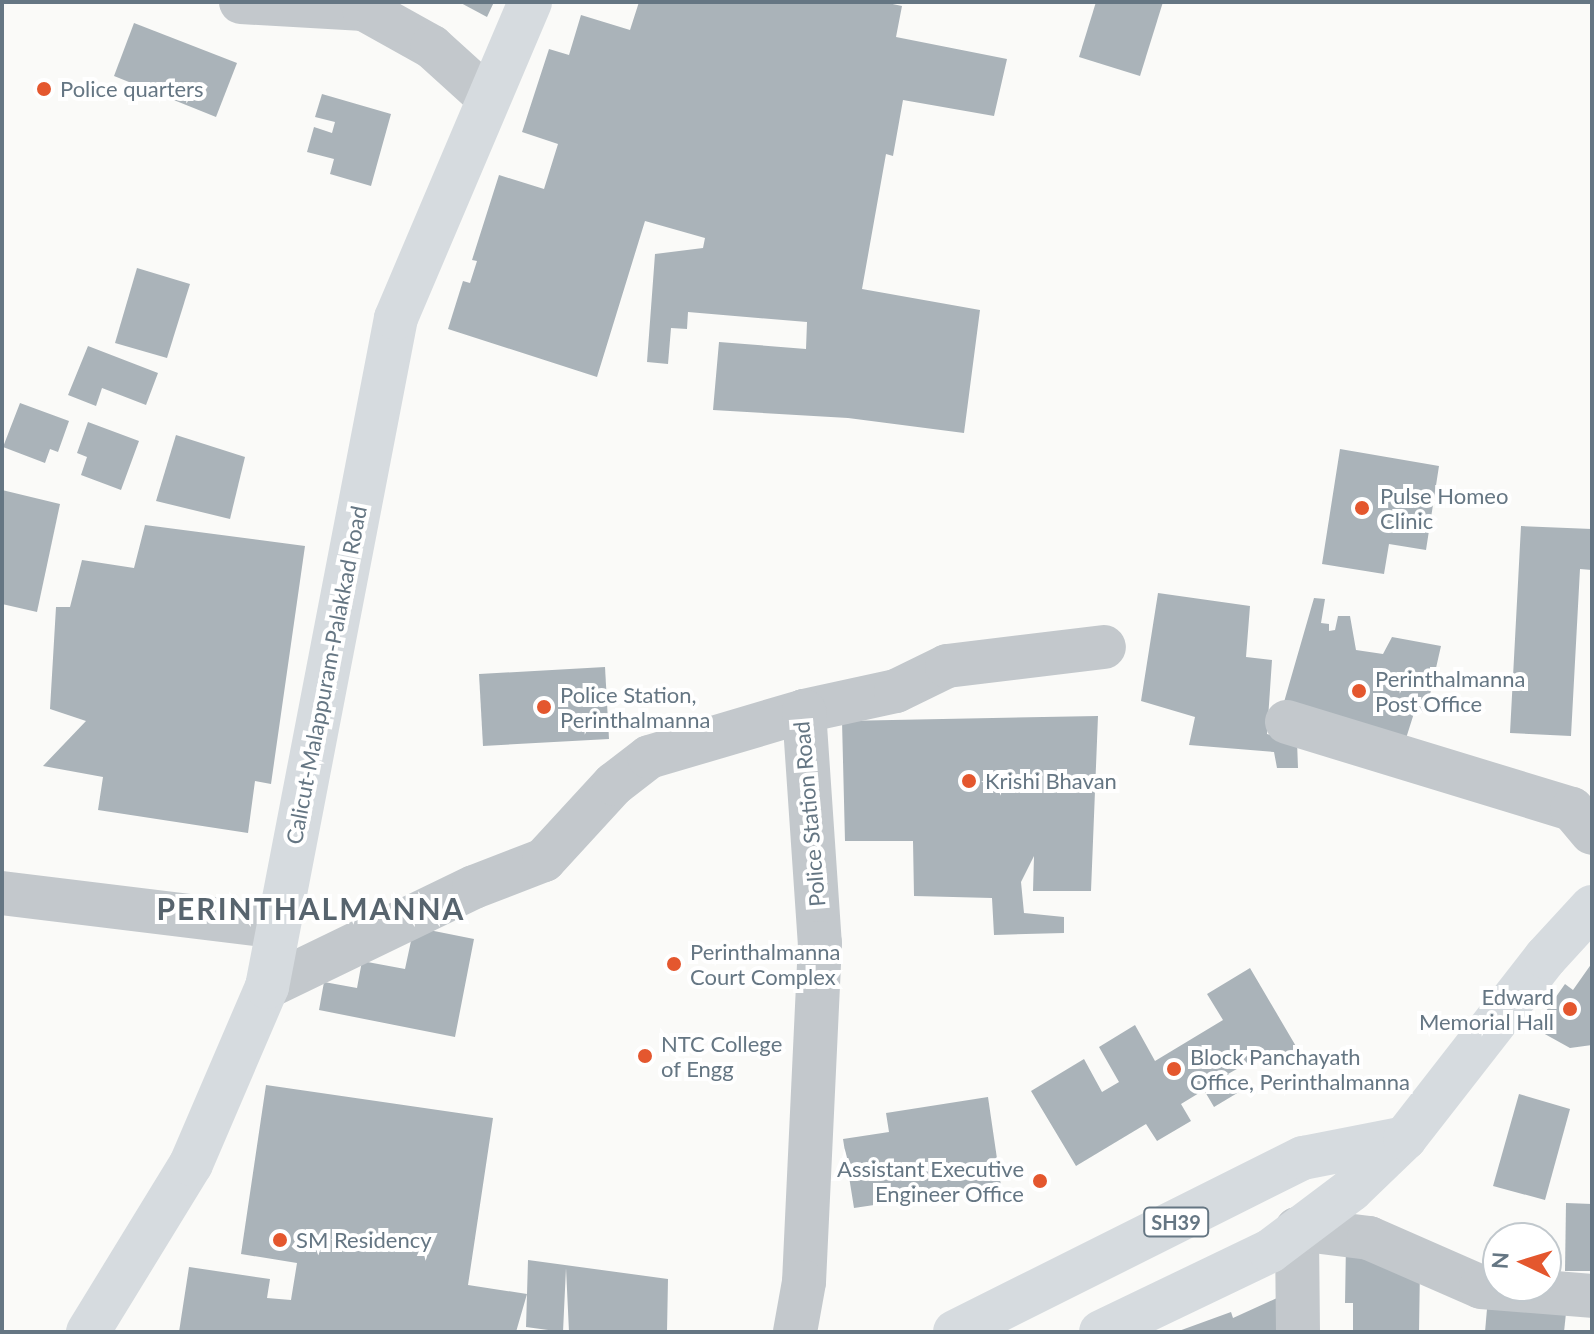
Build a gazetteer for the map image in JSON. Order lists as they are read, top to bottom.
{
  "streets": {
    "main road": ["Calicut-Malappuram-Palakkad Road", "SH39"],
    "street": ["Police Station Road"]
  },
  "crossings": [
    ["Calicut-Malappuram-Palakkad Road", "Police Station Road"]
  ],
  "districts": ["PERINTHALMANNA"],
  "places": [
    "Police quarters",
    "Pulse Homeo Clinic",
    "Perinthalmanna Post Office",
    "Police Station, Perinthalmanna",
    "Krishi Bhavan",
    "Perinthalmanna Court Complex",
    "Edward Memorial Hall",
    "NTC College of Engg",
    "Block Panchayath Office, Perinthalmanna",
    "Assistant Executive Engineer Office",
    "SM Residency"
  ],
  "north": "left"
}
